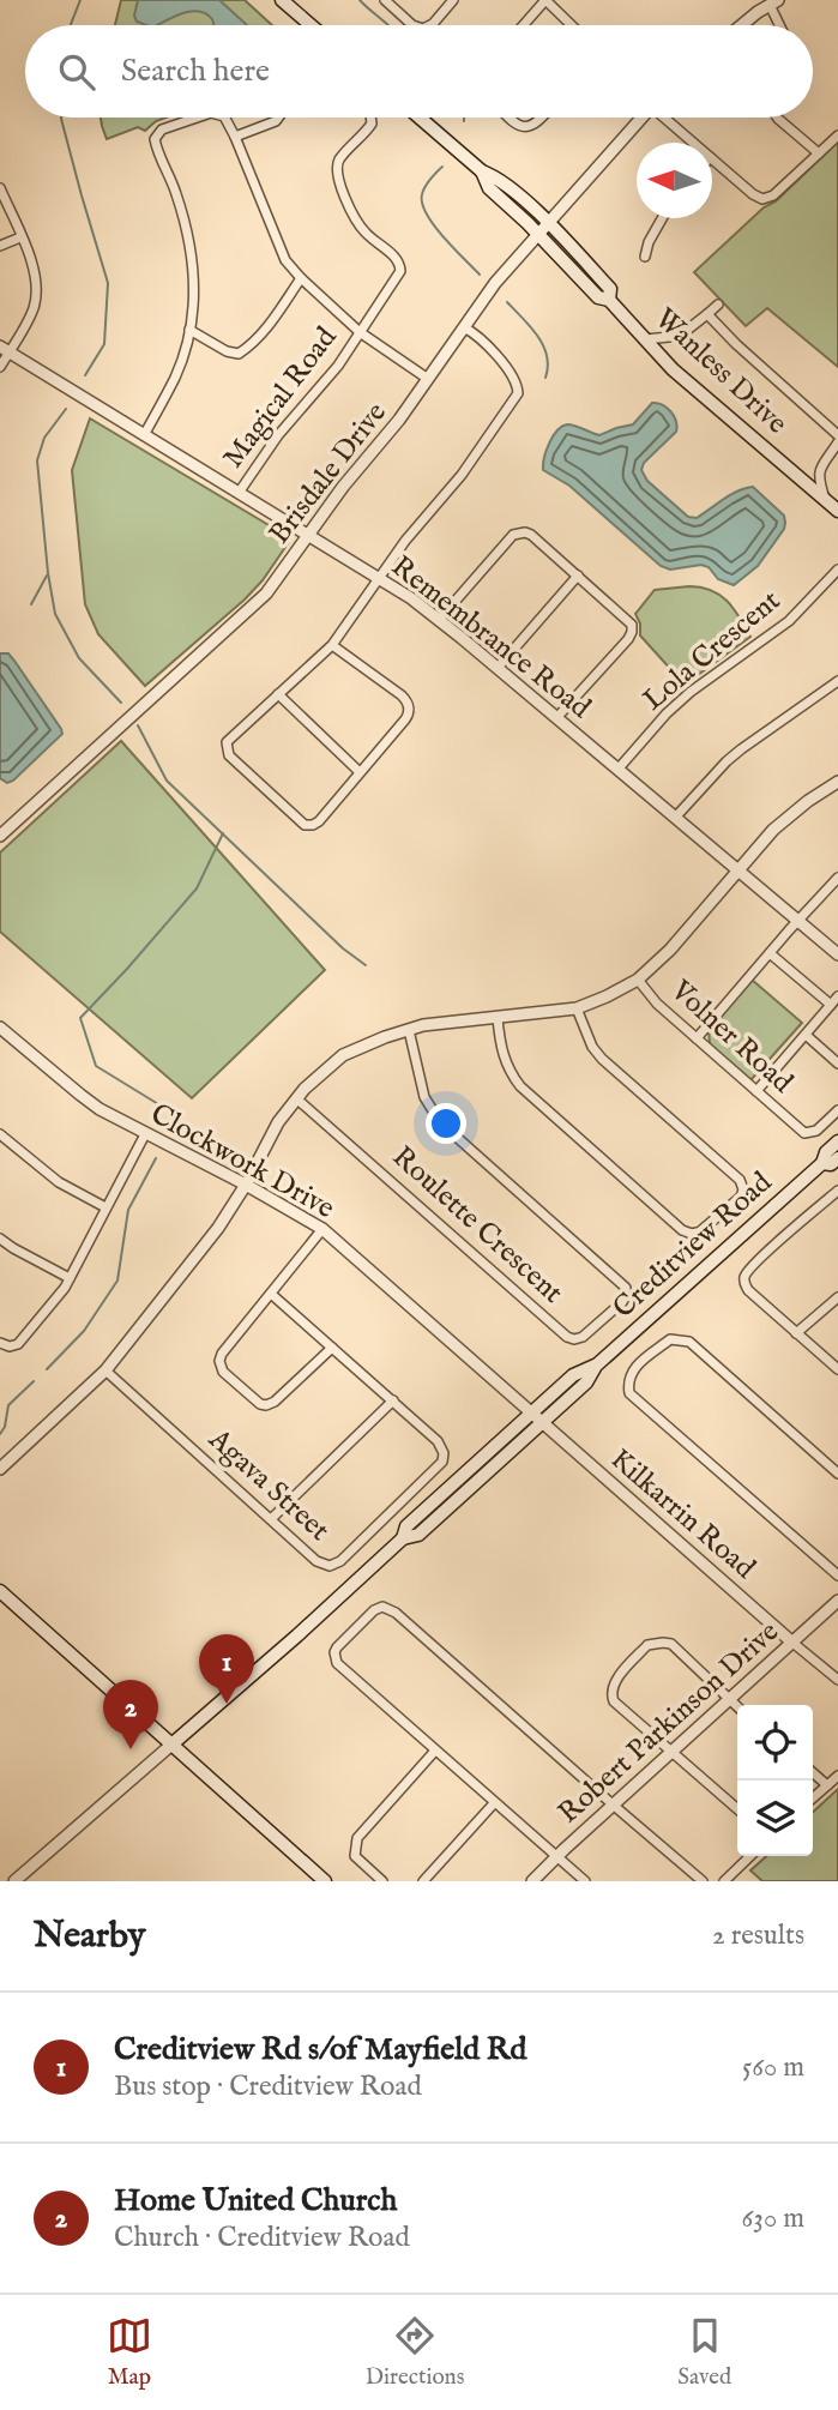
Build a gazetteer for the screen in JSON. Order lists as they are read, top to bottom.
{
  "streets": {
    "main road": ["Wanless Drive", "Creditview Road"],
    "street": [
      "Magical Road",
      "Brisdale Drive",
      "Remembrance Road",
      "Lola Crescent",
      "Volner Road",
      "Clockwork Drive",
      "Roulette Crescent",
      "Agava Street",
      "Kilkarrin Road",
      "Robert Parkinson Drive"
    ]
  },
  "crossings": [
    ["Wanless Drive", "Brisdale Drive"],
    ["Magical Road", "Remembrance Road"],
    ["Brisdale Drive", "Remembrance Road"],
    ["Remembrance Road", "Lola Crescent"],
    ["Clockwork Drive", "Creditview Road"],
    ["Clockwork Drive", "Kilkarrin Road"],
    ["Creditview Road", "Kilkarrin Road"],
    ["Kilkarrin Road", "Robert Parkinson Drive"]
  ],
  "north": "left",
  "page": {
    "search": "Search here",
    "pins": ["1", "2"],
    "heading": ["Nearby", "2 results"],
    "list": [
      {
        "mark": "1",
        "name": "Creditview Rd s/of Mayfield Rd",
        "note": "Bus stop · Creditview Road",
        "value": "560 m"
      },
      {
        "mark": "2",
        "name": "Home United Church",
        "note": "Church · Creditview Road",
        "value": "630 m"
      }
    ],
    "nav": ["Map", "Directions", "Saved"]
  }
}
